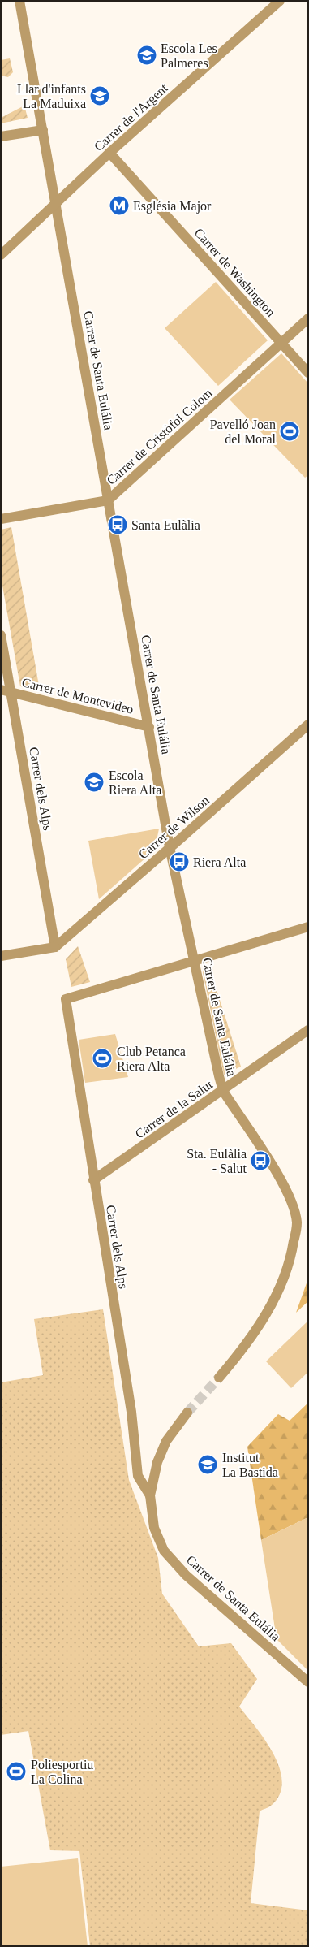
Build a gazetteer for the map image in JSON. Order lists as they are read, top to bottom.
{
  "streets": {
    "street": [
      "Carrer de l'Argent",
      "Carrer de Washington",
      "Carrer de Santa Eulália",
      "Carrer de Cristòfol Colom",
      "Carrer de Montevideo",
      "Carrer dels Alps",
      "Carrer de Wilson",
      "Carrer de la Salut"
    ]
  },
  "crossings": [
    ["Carrer de l'Argent", "Carrer de Washington"],
    ["Carrer de l'Argent", "Carrer de Santa Eulália"],
    ["Carrer de Washington", "Carrer de Cristòfol Colom"],
    ["Carrer de Santa Eulália", "Carrer de Cristòfol Colom"],
    ["Carrer de Santa Eulália", "Carrer de Montevideo"],
    ["Carrer de Santa Eulália", "Carrer dels Alps"],
    ["Carrer de Santa Eulália", "Carrer de Wilson"],
    ["Carrer de Santa Eulália", "Carrer de la Salut"],
    ["Carrer de Montevideo", "Carrer dels Alps"],
    ["Carrer dels Alps", "Carrer de Wilson"],
    ["Carrer dels Alps", "Carrer de la Salut"]
  ],
  "places": {
    "school or university": [
      "Escola Les Palmeres",
      "Llar d'infants La Maduixa",
      "Escola Riera Alta",
      "Institut La Bastida"
    ],
    "metro station": ["Església Major"],
    "sports": ["Pavelló Joan del Moral", "Club Petanca Riera Alta", "Poliesportiu La Colina"],
    "bus stop": ["Santa Eulàlia", "Riera Alta", "Sta. Eulàlia - Salut"]
  }
}
